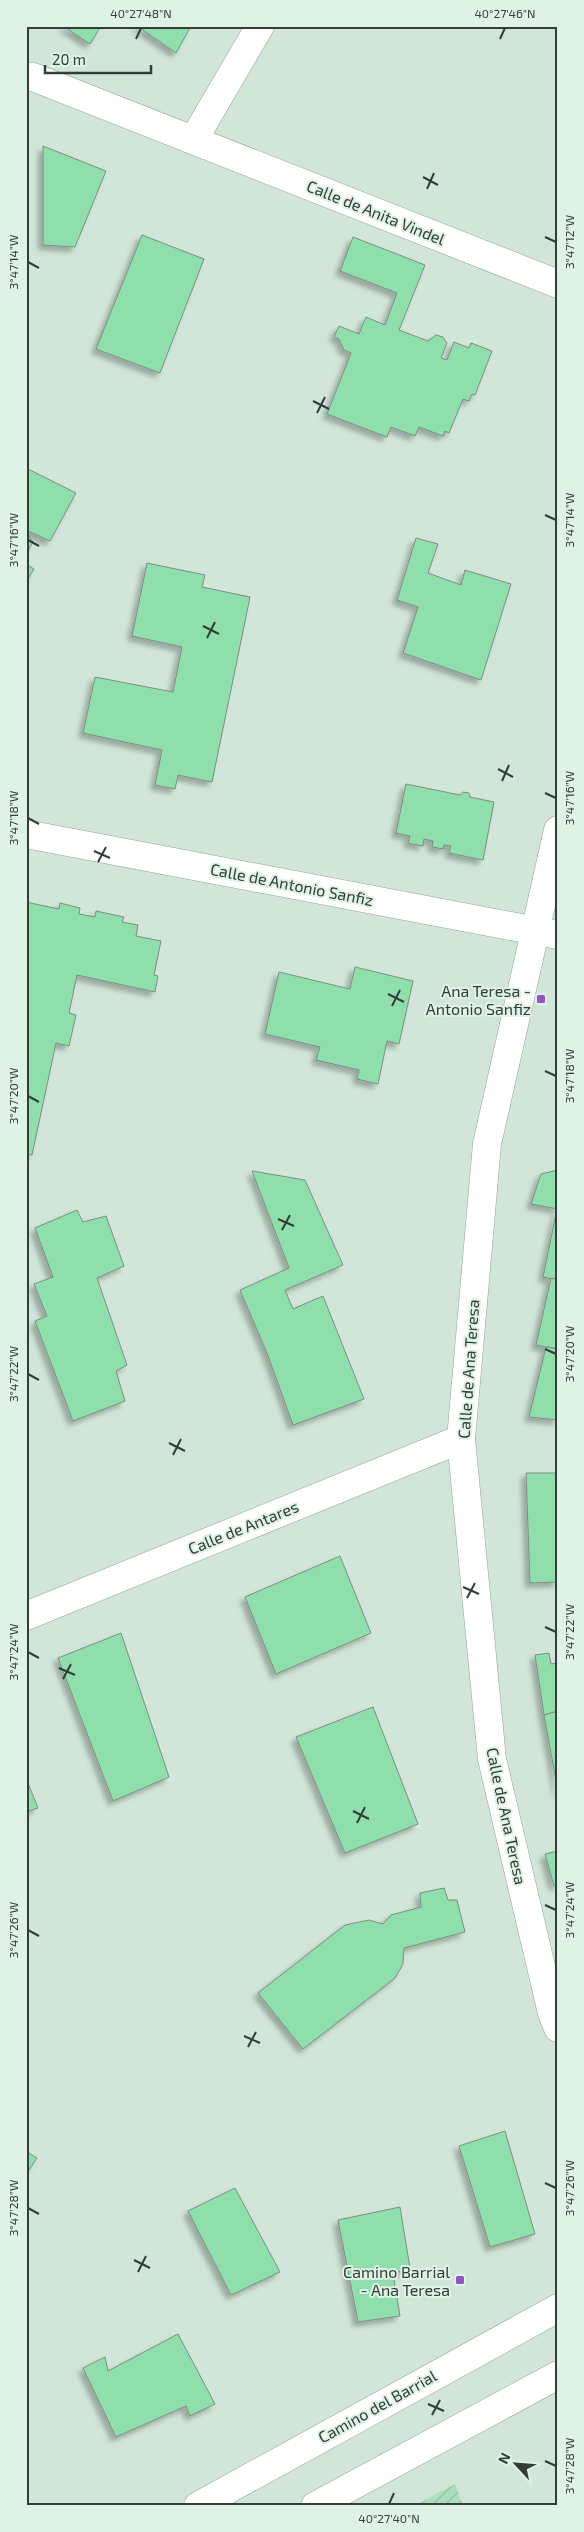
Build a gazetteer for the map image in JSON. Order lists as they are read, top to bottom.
{
  "streets": {
    "street": [
      "Calle de Anita Vindel",
      "Calle de Antonio Sanfiz",
      "Calle de Ana Teresa",
      "Calle de Antares",
      "Camino del Barrial"
    ]
  },
  "crossings": [
    ["Calle de Antonio Sanfiz", "Calle de Ana Teresa"],
    ["Calle de Ana Teresa", "Calle de Antares"]
  ],
  "places": {
    "transit": ["Ana Teresa - Antonio Sanfiz", "Camino Barrial - Ana Teresa"]
  },
  "scale_bar": "20 m",
  "north": "top left",
  "coordinates": [
    "40°27'48\"N",
    "40°27'46\"N",
    "3°47'12\"W",
    "3°47'14\"W",
    "3°47'16\"W",
    "3°47'18\"W",
    "3°47'20\"W",
    "3°47'22\"W",
    "3°47'24\"W",
    "3°47'26\"W",
    "3°47'28\"W",
    "40°27'40\"N"
  ]
}
